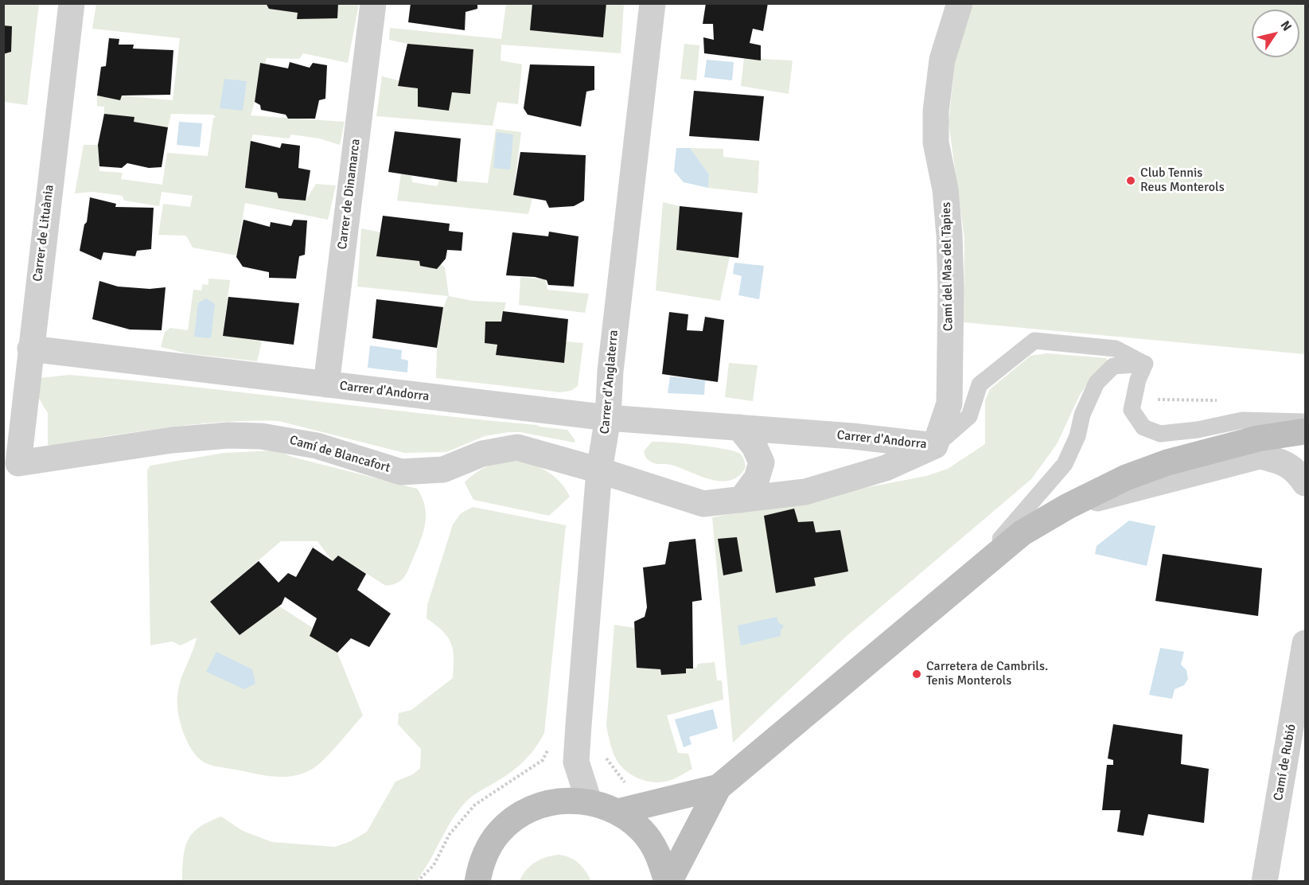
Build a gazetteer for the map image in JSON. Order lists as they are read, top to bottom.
{
  "streets": {
    "street": [
      "Carrer de Dinamarca",
      "Carrer de Lituània",
      "Camí del Mas del Tàpies",
      "Carrer d'Anglaterra",
      "Carrer d'Andorra",
      "Camí de Blancafort",
      "Camí de Rubió"
    ]
  },
  "crossings": [
    ["Carrer de Dinamarca", "Carrer d'Andorra"],
    ["Carrer de Lituània", "Carrer d'Andorra"],
    ["Carrer de Lituània", "Camí de Blancafort"],
    ["Camí del Mas del Tàpies", "Carrer d'Andorra"],
    ["Carrer d'Anglaterra", "Carrer d'Andorra"],
    ["Carrer d'Anglaterra", "Camí de Blancafort"],
    ["Carrer d'Andorra", "Camí de Blancafort"]
  ],
  "places": ["Club Tennis Reus Monterols", "Carretera de Cambrils. Tenis Monterols"],
  "north": "top right"
}
